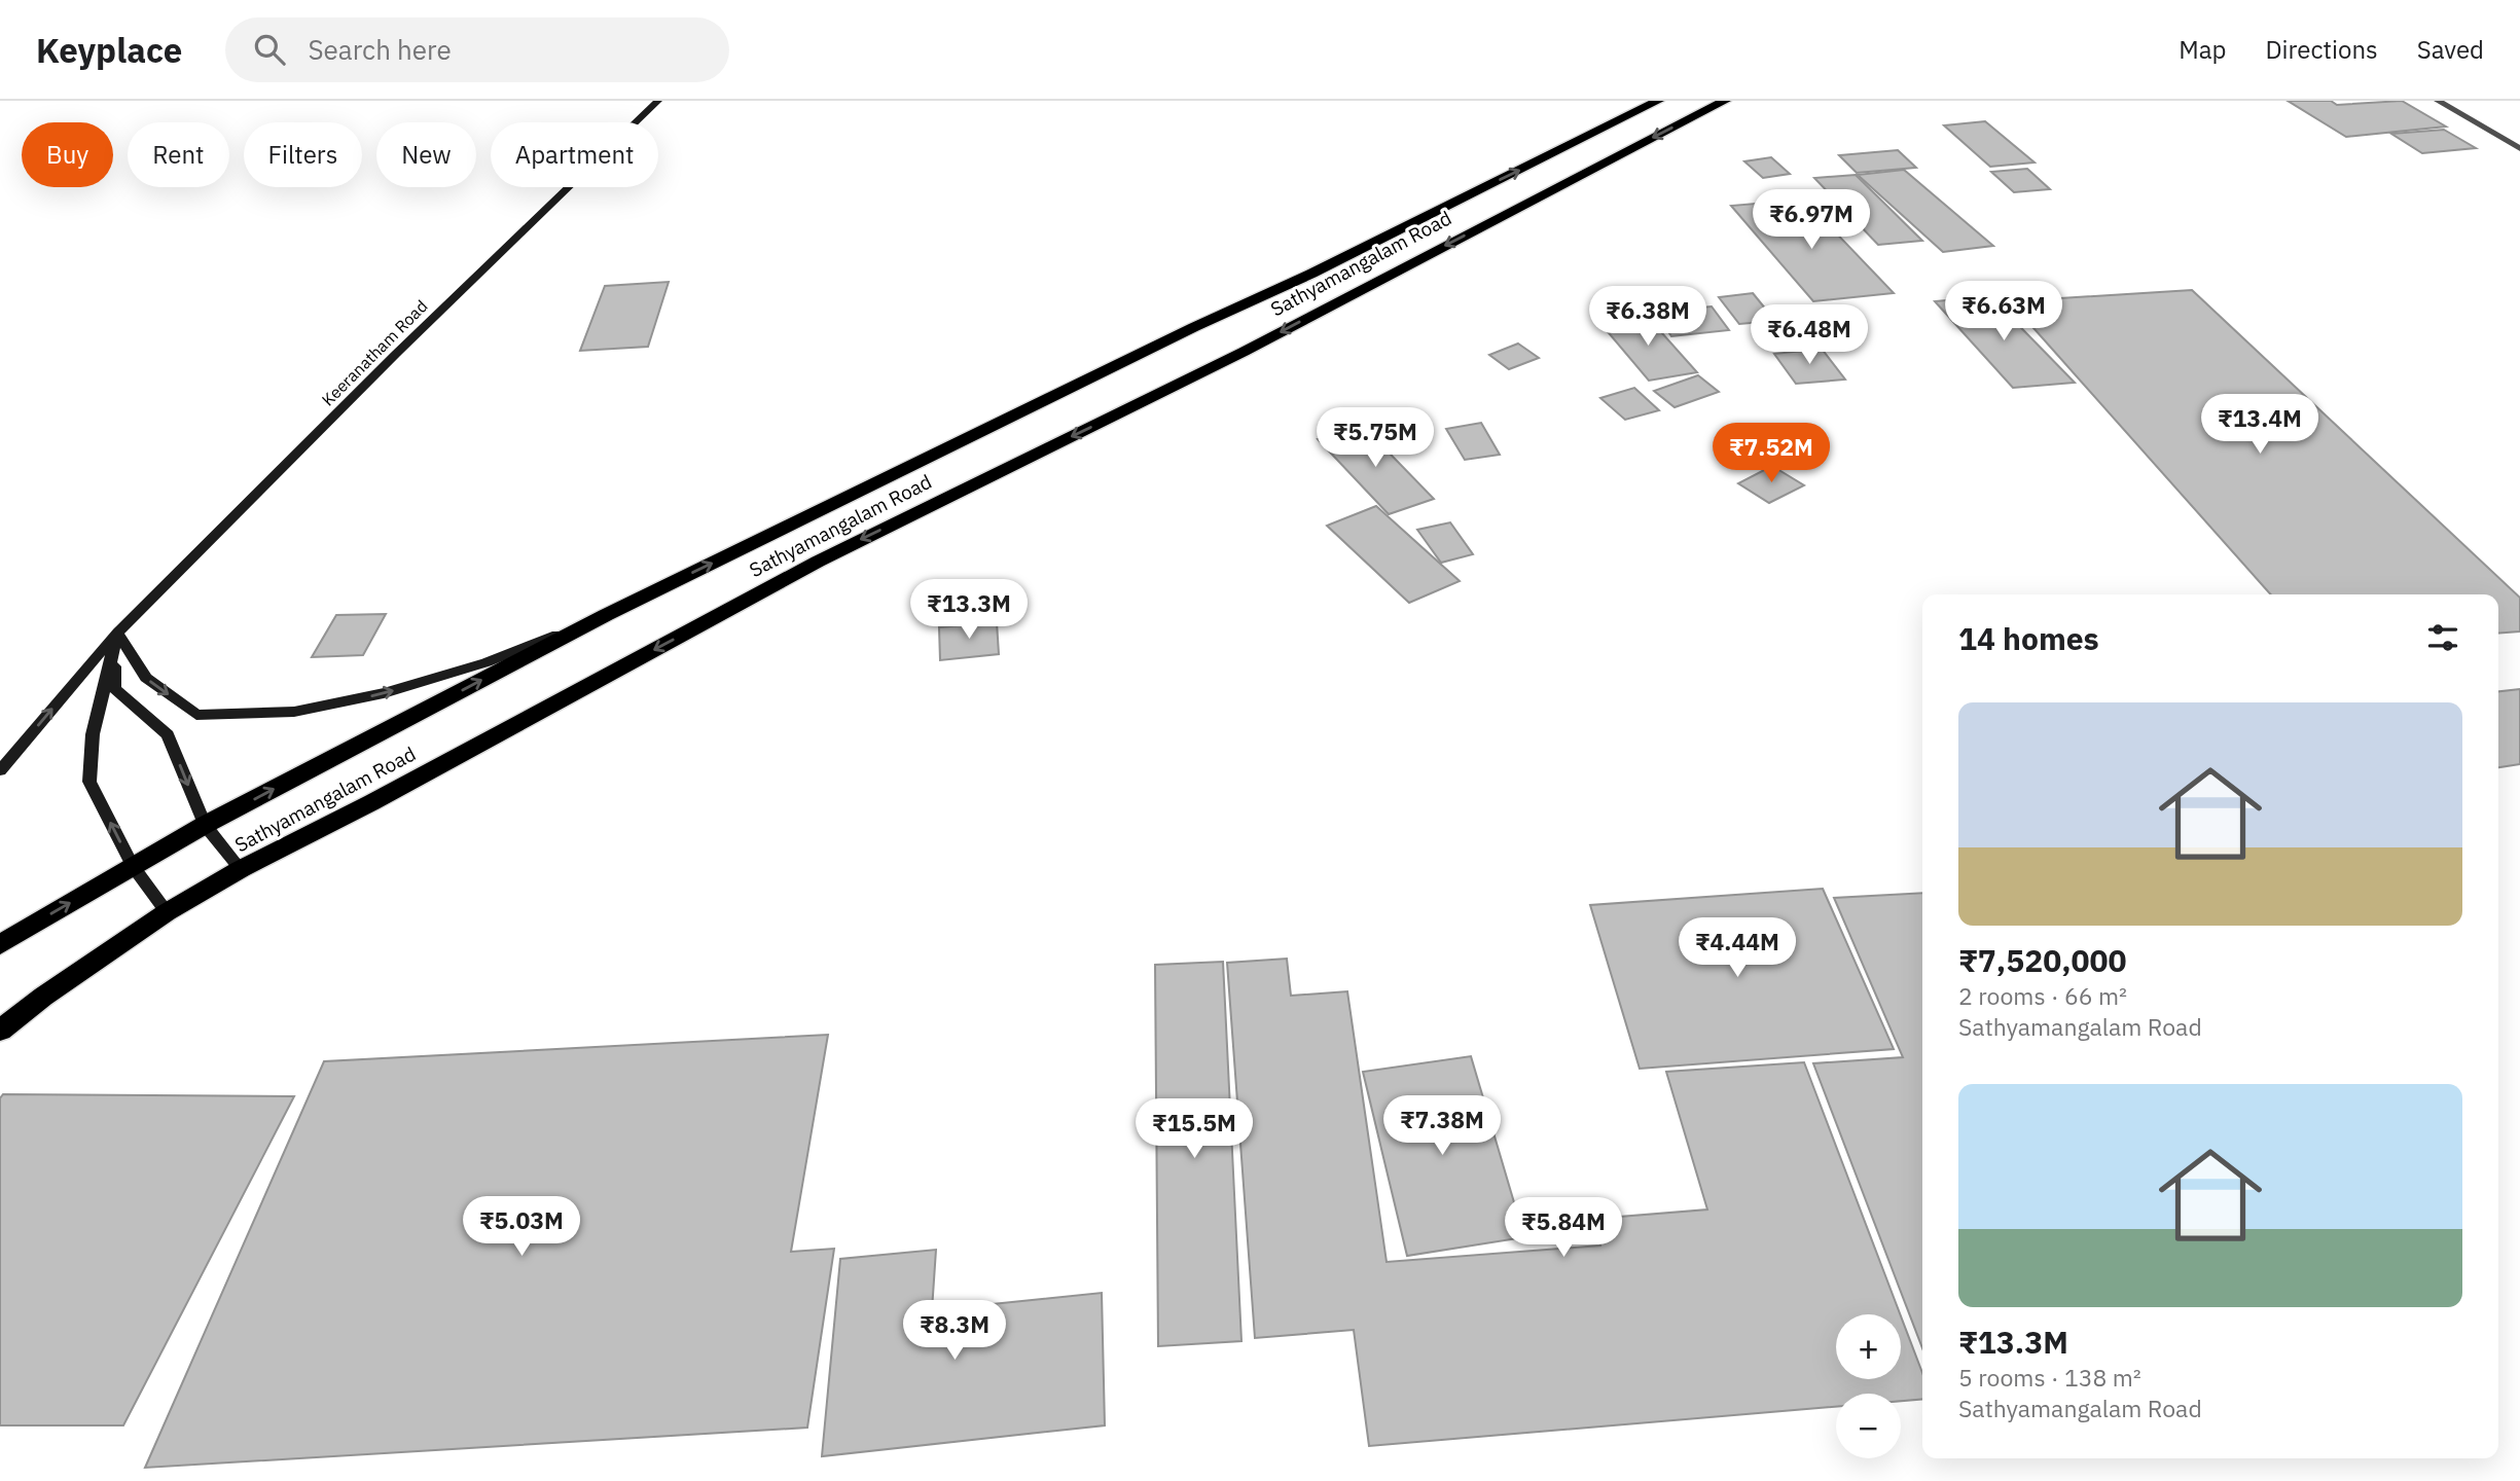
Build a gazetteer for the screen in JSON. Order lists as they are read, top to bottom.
{
  "streets": {
    "highway": ["Sathyamangalam Road"],
    "street": ["Keeranatham Road"]
  },
  "page": {
    "header": "Keyplace",
    "search": "Search here",
    "nav": ["Map", "Directions", "Saved"],
    "chip": [
      "Buy",
      "Rent",
      "Filters",
      "New",
      "Apartment"
    ],
    "price": [
      "₹6.97M",
      "₹6.63M",
      "₹6.38M",
      "₹6.48M",
      "₹13.4M",
      "₹5.75M",
      "₹7.52M",
      "₹13.3M",
      "₹4.44M",
      "₹7.38M",
      "₹15.5M",
      "₹5.03M",
      "₹5.84M",
      "₹8.3M"
    ],
    "heading": "14 homes",
    "list": [
      {
        "name": "₹7,520,000",
        "note": "2 rooms · 66 m² · Sathyamangalam Road"
      },
      {
        "name": "₹13.3M",
        "note": "5 rooms · 138 m² · Sathyamangalam Road"
      }
    ],
    "map_buttons": ["+", "−"]
  }
}
